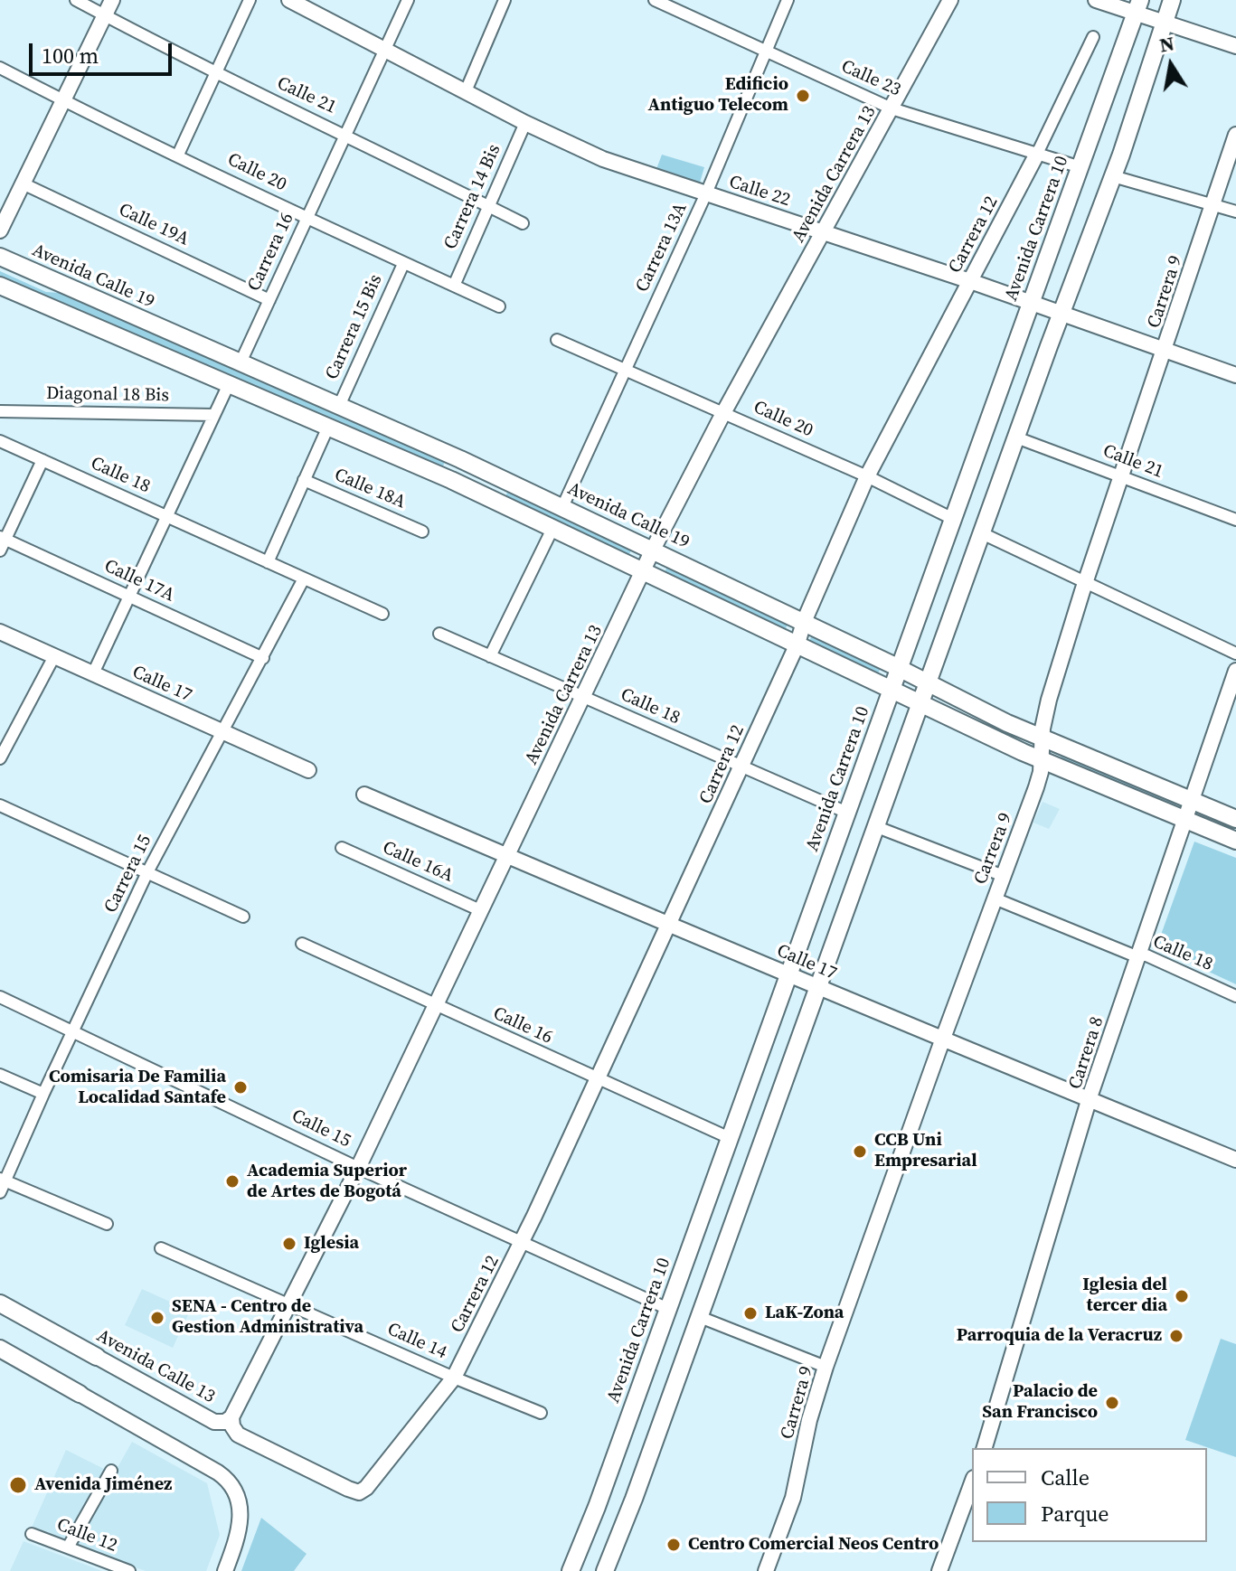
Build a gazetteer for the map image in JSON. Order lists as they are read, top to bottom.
{
  "streets": {
    "main road": ["Avenida Carrera 10", "Avenida Calle 19", "Avenida Calle 13"],
    "street": [
      "Calle 23",
      "Calle 21",
      "Calle 20",
      "Avenida Carrera 13",
      "Calle 22",
      "Carrera 14 Bis",
      "Calle 19A",
      "Carrera 12",
      "Carrera 13A",
      "Carrera 16",
      "Carrera 9",
      "Carrera 15 Bis",
      "Diagonal 18 Bis",
      "Calle 18",
      "Calle 18A",
      "Calle 17A",
      "Calle 17",
      "Calle 16A",
      "Carrera 15",
      "Calle 16",
      "Carrera 8",
      "Calle 15",
      "Calle 14",
      "Calle 12"
    ]
  },
  "crossings": [
    ["Calle 23", "Avenida Carrera 13"],
    ["Calle 23", "Avenida Carrera 10"],
    ["Calle 23", "Carrera 12"],
    ["Calle 23", "Carrera 13A"],
    ["Calle 21", "Carrera 14 Bis"],
    ["Calle 21", "Carrera 16"],
    ["Calle 21", "Carrera 9"],
    ["Calle 20", "Avenida Carrera 13"],
    ["Calle 20", "Carrera 14 Bis"],
    ["Calle 20", "Avenida Carrera 10"],
    ["Calle 20", "Carrera 12"],
    ["Calle 20", "Carrera 13A"],
    ["Calle 20", "Carrera 16"],
    ["Calle 20", "Carrera 15 Bis"],
    ["Avenida Carrera 13", "Calle 22"],
    ["Avenida Carrera 13", "Avenida Calle 19"],
    ["Avenida Carrera 13", "Calle 18"],
    ["Avenida Carrera 13", "Calle 17"],
    ["Avenida Carrera 13", "Calle 16A"],
    ["Avenida Carrera 13", "Calle 16"],
    ["Avenida Carrera 13", "Calle 15"],
    ["Avenida Carrera 13", "Calle 14"],
    ["Avenida Carrera 13", "Avenida Calle 13"],
    ["Calle 22", "Carrera 14 Bis"],
    ["Calle 22", "Avenida Carrera 10"],
    ["Calle 22", "Carrera 12"],
    ["Calle 22", "Carrera 13A"],
    ["Calle 22", "Carrera 16"],
    ["Calle 22", "Carrera 9"],
    ["Calle 19A", "Carrera 16"],
    ["Avenida Carrera 10", "Avenida Calle 19"],
    ["Avenida Carrera 10", "Calle 18"],
    ["Avenida Carrera 10", "Calle 17"],
    ["Avenida Carrera 10", "Calle 16"],
    ["Avenida Carrera 10", "Calle 15"],
    ["Carrera 12", "Avenida Calle 19"],
    ["Carrera 12", "Calle 18"],
    ["Carrera 12", "Calle 17"],
    ["Carrera 12", "Calle 16"],
    ["Carrera 12", "Calle 15"],
    ["Carrera 12", "Calle 14"],
    ["Carrera 12", "Avenida Calle 13"],
    ["Carrera 13A", "Avenida Calle 19"],
    ["Carrera 16", "Avenida Calle 19"],
    ["Avenida Calle 19", "Carrera 9"],
    ["Avenida Calle 19", "Carrera 15 Bis"],
    ["Avenida Calle 19", "Carrera 8"],
    ["Carrera 9", "Calle 18"],
    ["Carrera 9", "Calle 17"],
    ["Calle 18", "Carrera 15"],
    ["Calle 18", "Carrera 8"],
    ["Calle 17A", "Carrera 15"],
    ["Calle 17", "Carrera 15"],
    ["Calle 17", "Carrera 8"],
    ["Carrera 15", "Calle 15"]
  ],
  "places": [
    "Edificio Antiguo Telecom",
    "Comisaria De Familia Localidad Santafe",
    "CCB Uni Empresarial",
    "Academia Superior de Artes de Bogotá",
    "Iglesia",
    "Iglesia del tercer dia",
    "LaK-Zona",
    "SENA - Centro de Gestion Administrativa",
    "Parroquia de la Veracruz",
    "Palacio de San Francisco",
    "Avenida Jiménez",
    "Centro Comercial Neos Centro"
  ],
  "legend": ["Calle", "Parque"],
  "scale_bar": "100 m",
  "north": "top"
}
